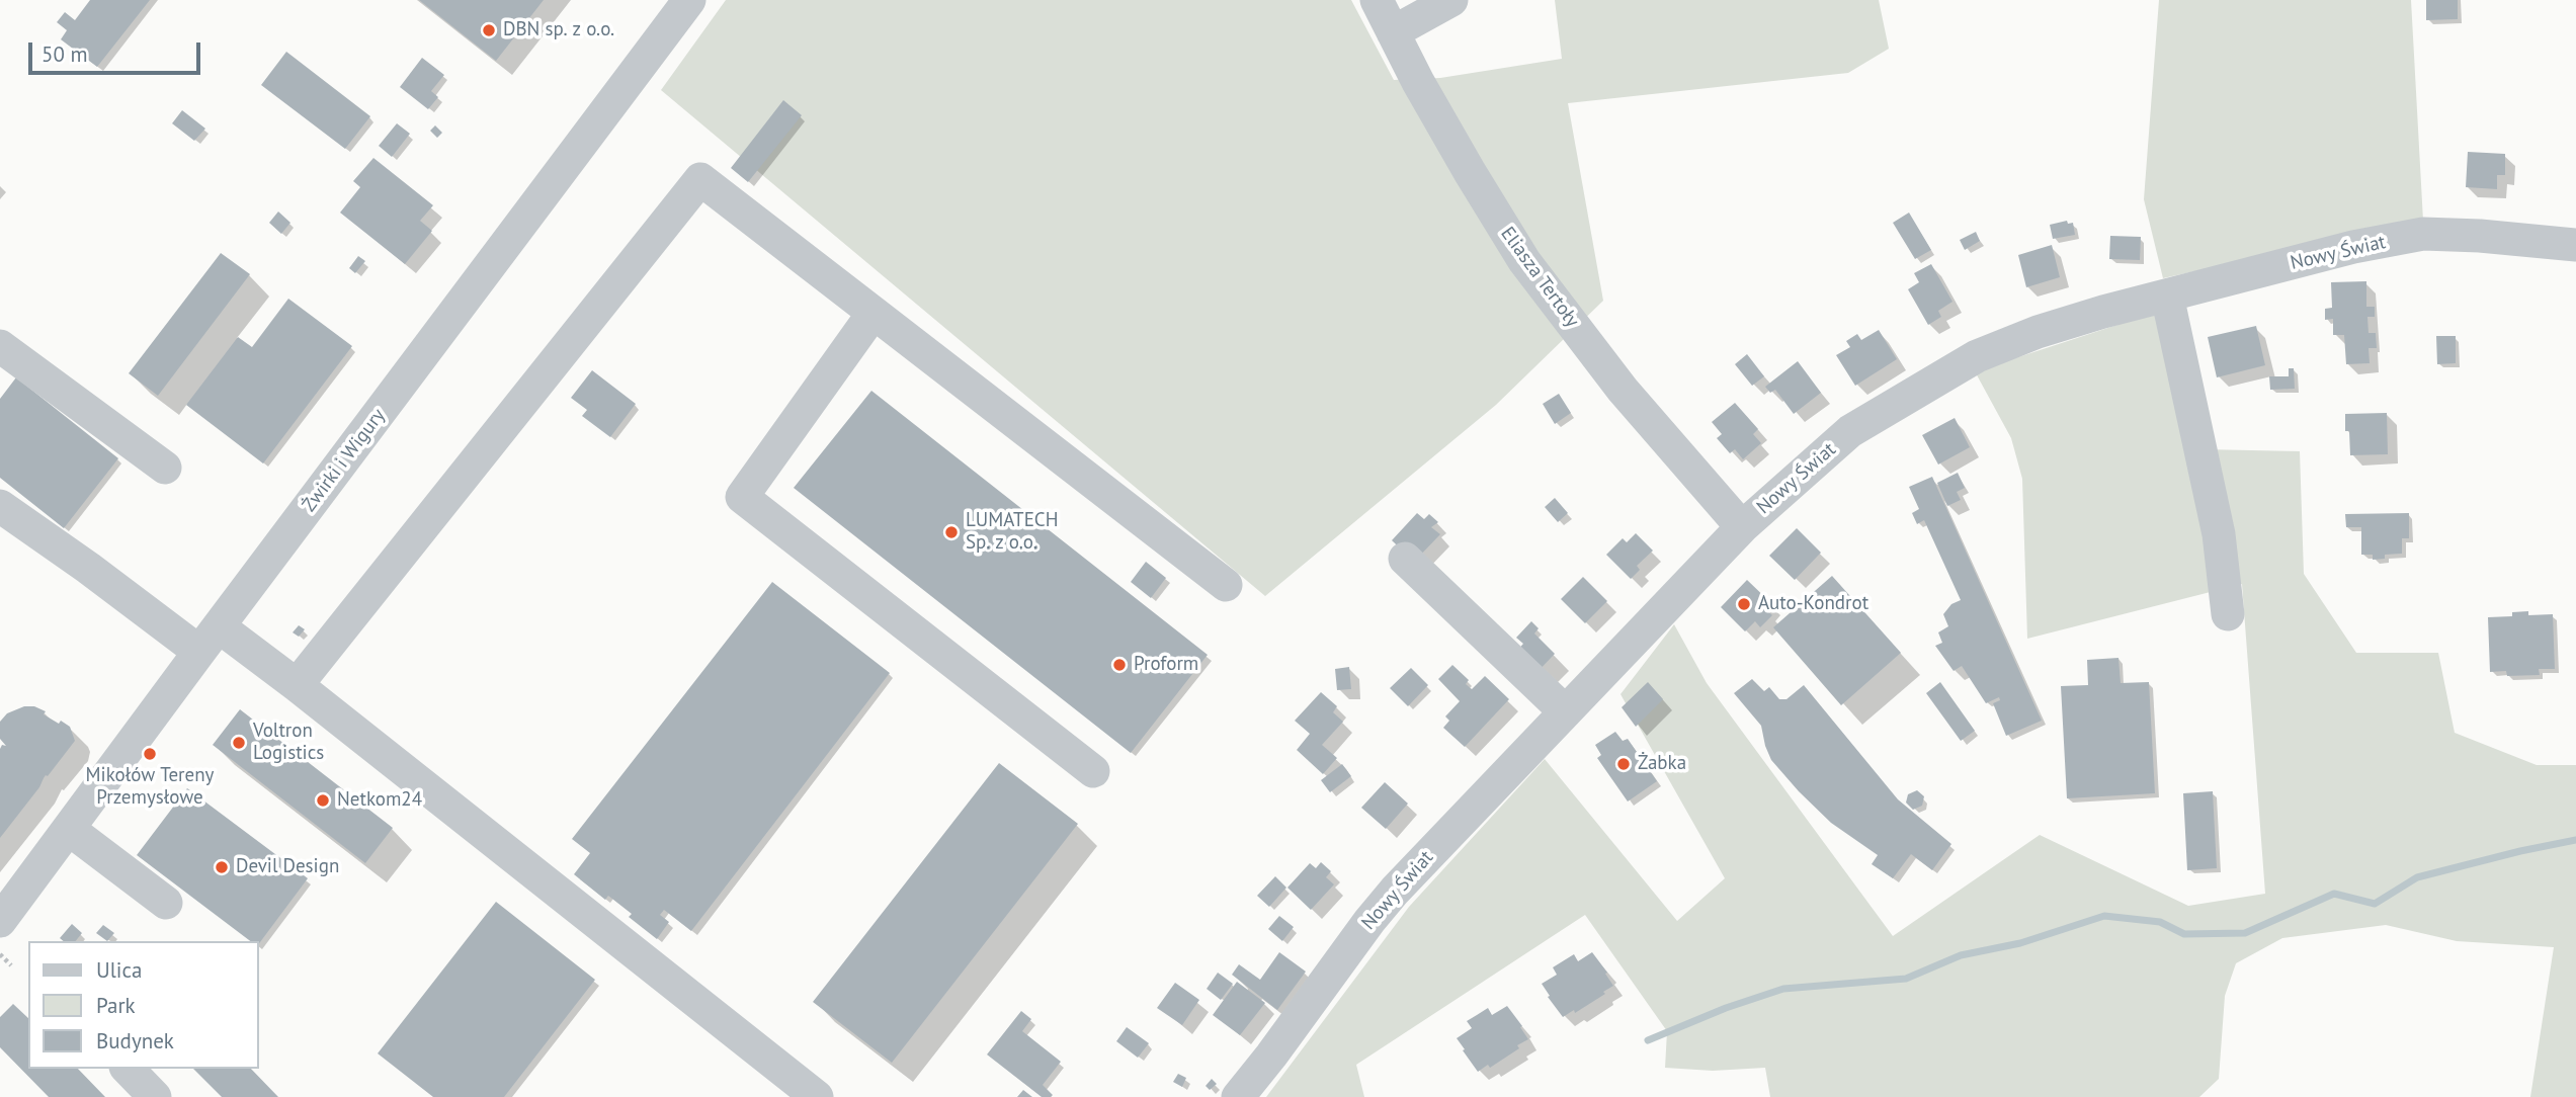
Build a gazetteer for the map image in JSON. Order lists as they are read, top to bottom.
{
  "streets": {
    "street": ["Nowy Świat", "Eliasza Tertoły", "Żwirki i Wigury"]
  },
  "crossings": [
    ["Nowy Świat", "Eliasza Tertoły"]
  ],
  "places": [
    "DBN sp. z o.o.",
    "LUMATECH Sp. z o.o.",
    "Auto-Kondrot",
    "Proform",
    "Voltron Logistics",
    "Mikołów Tereny Przemysłowe",
    "Żabka",
    "Netkom24",
    "Devil Design"
  ],
  "legend": ["Ulica", "Park", "Budynek"],
  "scale_bar": "50 m"
}
